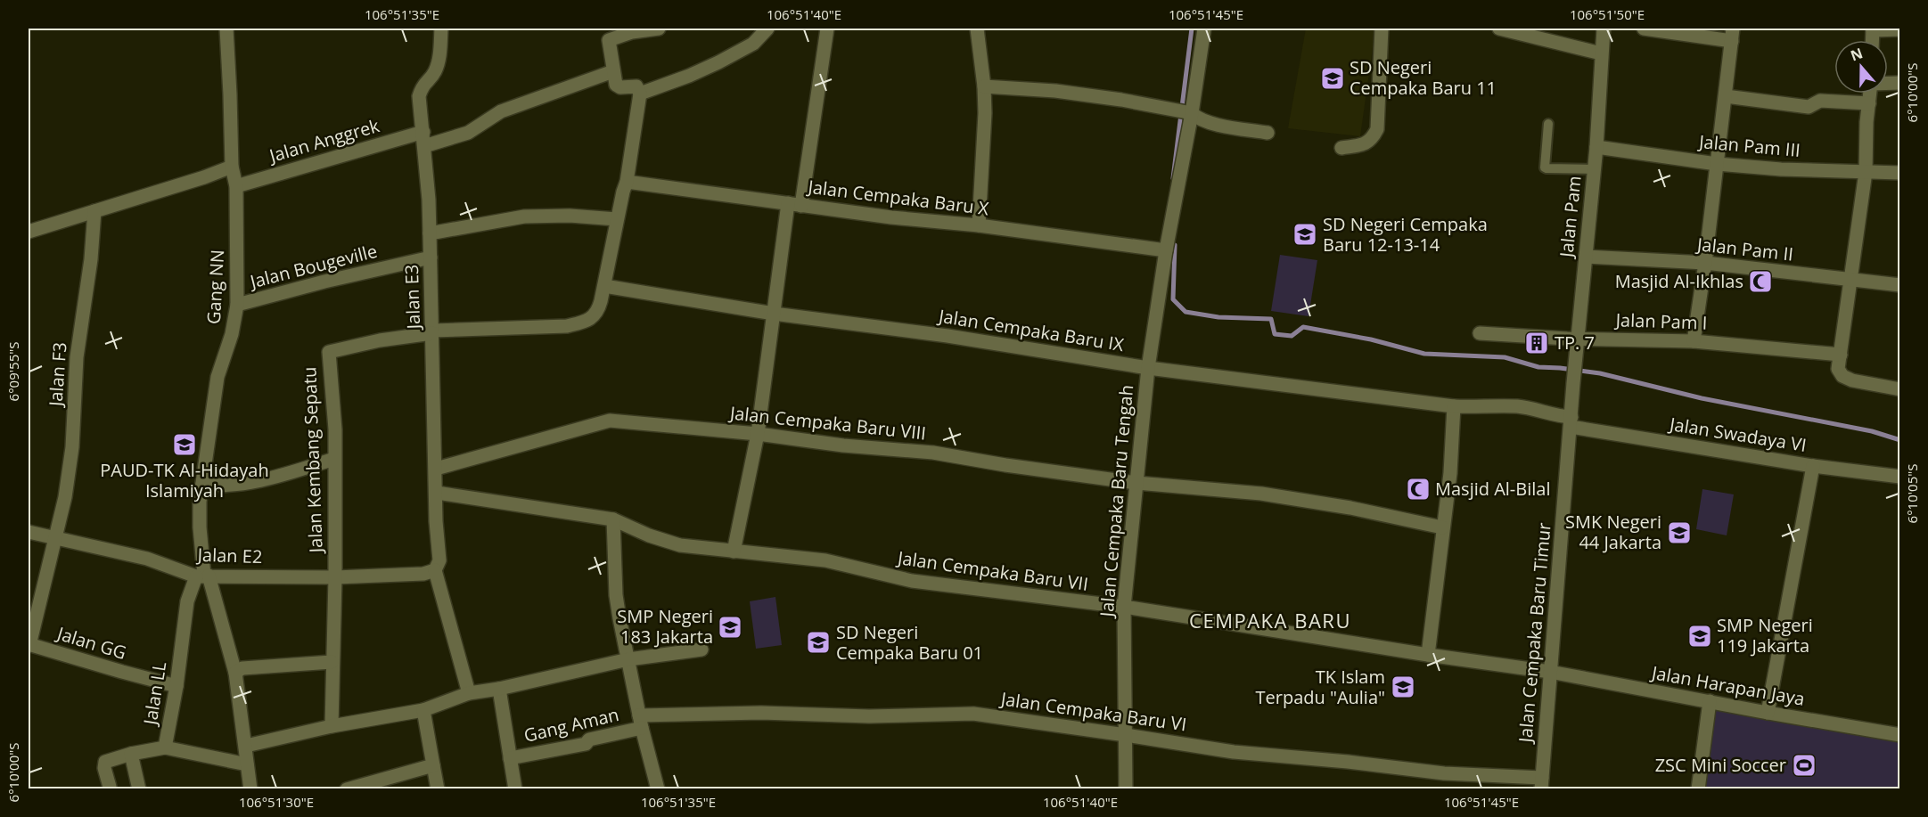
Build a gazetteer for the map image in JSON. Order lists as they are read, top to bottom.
{
  "streets": {
    "street": [
      "Jalan Anggrek",
      "Jalan Pam III",
      "Jalan Cempaka Baru X",
      "Jalan Pam",
      "Jalan Pam II",
      "Jalan Bougeville",
      "Gang NN",
      "Jalan E3",
      "Jalan Pam I",
      "Jalan Cempaka Baru IX",
      "Jalan F3",
      "Jalan Cempaka Baru VIII",
      "Jalan Swadaya VI",
      "Jalan Kembang Sepatu",
      "Jalan Cempaka Baru Tengah",
      "Jalan E2",
      "Jalan Cempaka Baru VII",
      "Jalan Cempaka Baru Timur",
      "Jalan GG",
      "Jalan Harapan Jaya",
      "Jalan LL",
      "Jalan Cempaka Baru VI",
      "Gang Aman"
    ]
  },
  "crossings": [
    ["Jalan Anggrek", "Gang NN"],
    ["Jalan Anggrek", "Jalan E3"],
    ["Jalan Pam III", "Jalan Pam"],
    ["Jalan Cempaka Baru X", "Jalan Cempaka Baru Tengah"],
    ["Jalan Pam", "Jalan Pam II"],
    ["Jalan Pam", "Jalan Pam I"],
    ["Jalan Pam", "Jalan Cempaka Baru Timur"],
    ["Jalan Bougeville", "Gang NN"],
    ["Jalan Bougeville", "Jalan E3"],
    ["Gang NN", "Jalan E2"],
    ["Gang NN", "Jalan LL"],
    ["Jalan E3", "Jalan Cempaka Baru VIII"],
    ["Jalan E3", "Jalan Kembang Sepatu"],
    ["Jalan E3", "Jalan E2"],
    ["Jalan E3", "Jalan Cempaka Baru VII"],
    ["Jalan Cempaka Baru IX", "Jalan Swadaya VI"],
    ["Jalan Cempaka Baru IX", "Jalan Cempaka Baru Tengah"],
    ["Jalan Cempaka Baru IX", "Jalan Cempaka Baru Timur"],
    ["Jalan F3", "Jalan E2"],
    ["Jalan F3", "Jalan GG"],
    ["Jalan Cempaka Baru VIII", "Jalan Cempaka Baru Tengah"],
    ["Jalan Swadaya VI", "Jalan Cempaka Baru Timur"],
    ["Jalan Kembang Sepatu", "Jalan E2"],
    ["Jalan Cempaka Baru Tengah", "Jalan Cempaka Baru VII"],
    ["Jalan Cempaka Baru Tengah", "Jalan Cempaka Baru VI"],
    ["Jalan E2", "Jalan LL"],
    ["Jalan Cempaka Baru VII", "Jalan Cempaka Baru Timur"],
    ["Jalan Cempaka Baru VII", "Jalan Harapan Jaya"],
    ["Jalan Cempaka Baru Timur", "Jalan Harapan Jaya"],
    ["Jalan Cempaka Baru Timur", "Jalan Cempaka Baru VI"],
    ["Jalan GG", "Jalan LL"],
    ["Jalan Cempaka Baru VI", "Gang Aman"]
  ],
  "districts": ["CEMPAKA BARU"],
  "places": {
    "school or university": [
      "SD Negeri Cempaka Baru 11",
      "SD Negeri Cempaka Baru 12-13-14",
      "PAUD-TK Al-Hidayah Islamiyah",
      "SMK Negeri 44 Jakarta",
      "SMP Negeri 183 Jakarta",
      "SMP Negeri 119 Jakarta",
      "SD Negeri Cempaka Baru 01",
      "TK Islam Terpadu \"Aulia\""
    ],
    "mosque": ["Masjid Al-Ikhlas", "Masjid Al-Bilal"],
    "building": ["TP. 7"],
    "sports": ["ZSC Mini Soccer"]
  },
  "north": "top",
  "coordinates": [
    "106°51'35\"E",
    "106°51'40\"E",
    "106°51'45\"E",
    "106°51'50\"E",
    "6°10'00\"S",
    "6°09'55\"S",
    "6°10'05\"S",
    "106°51'30\"E"
  ]
}
